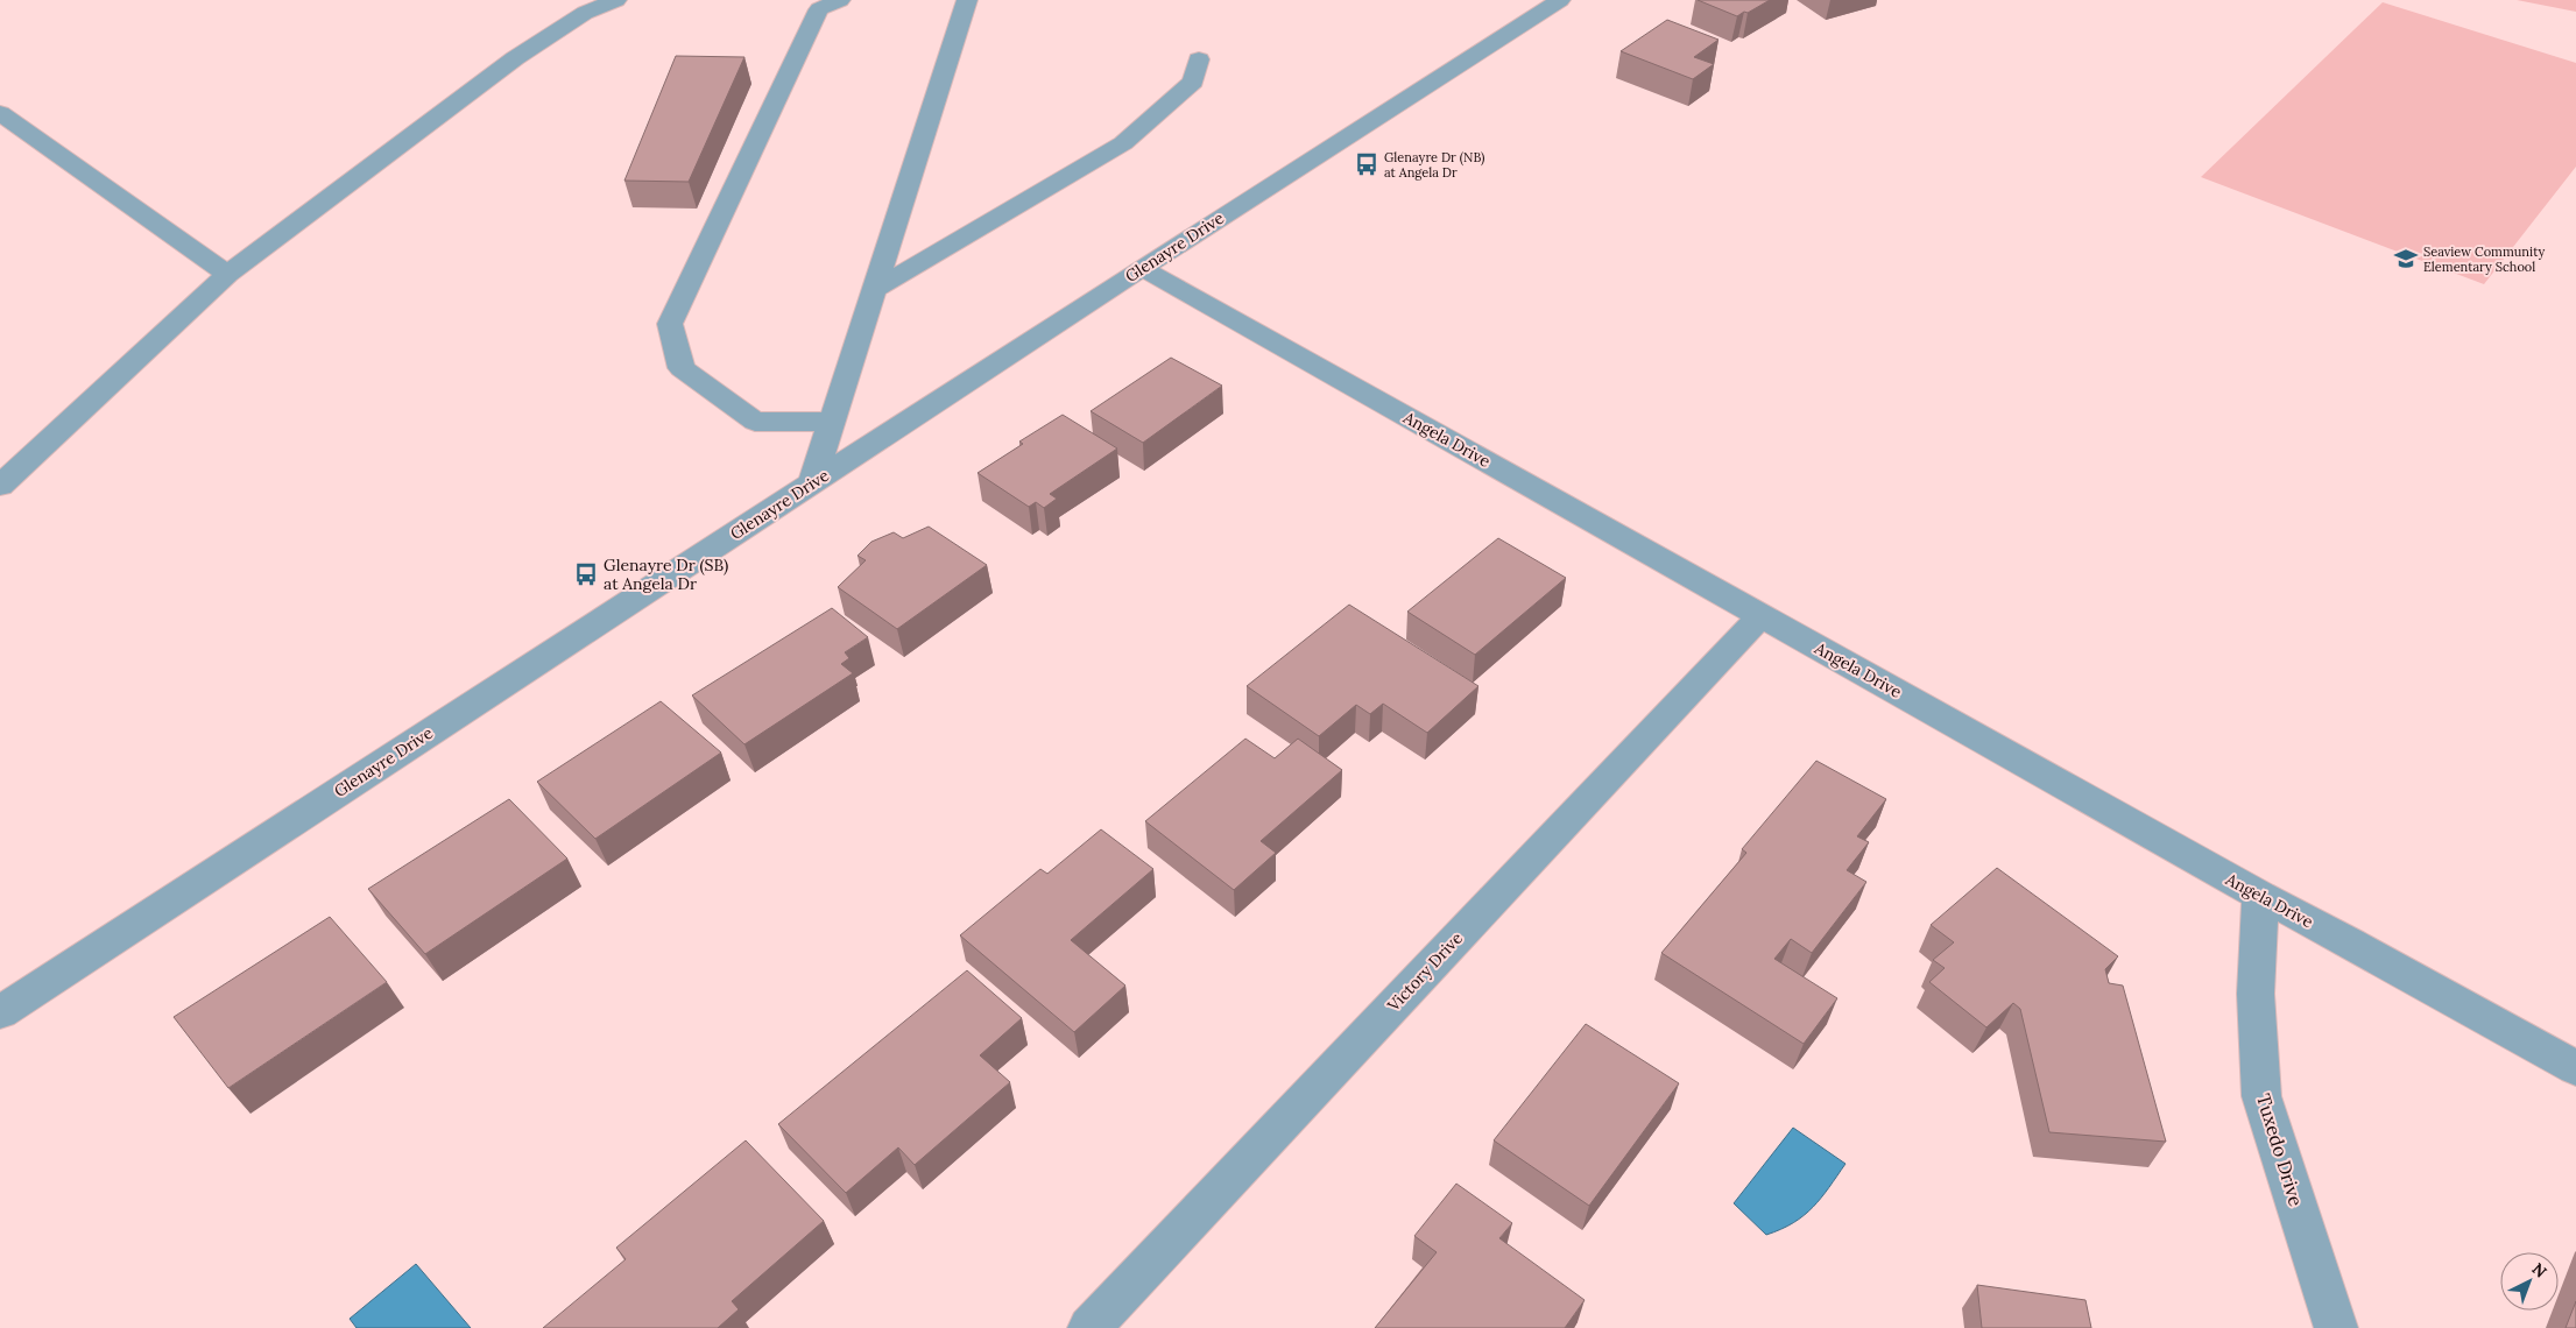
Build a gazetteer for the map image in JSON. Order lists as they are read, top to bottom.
{
  "streets": {
    "street": [
      "Glenayre Drive",
      "Angela Drive",
      "Victory Drive",
      "Tuxedo Drive"
    ]
  },
  "crossings": [
    ["Glenayre Drive", "Angela Drive"],
    ["Angela Drive", "Victory Drive"],
    ["Angela Drive", "Tuxedo Drive"]
  ],
  "places": {
    "bus stop": ["Glenayre Dr (NB) at Angela Dr", "Glenayre Dr (SB) at Angela Dr"],
    "school or university": ["Seaview Community Elementary School"]
  },
  "north": "top right"
}
